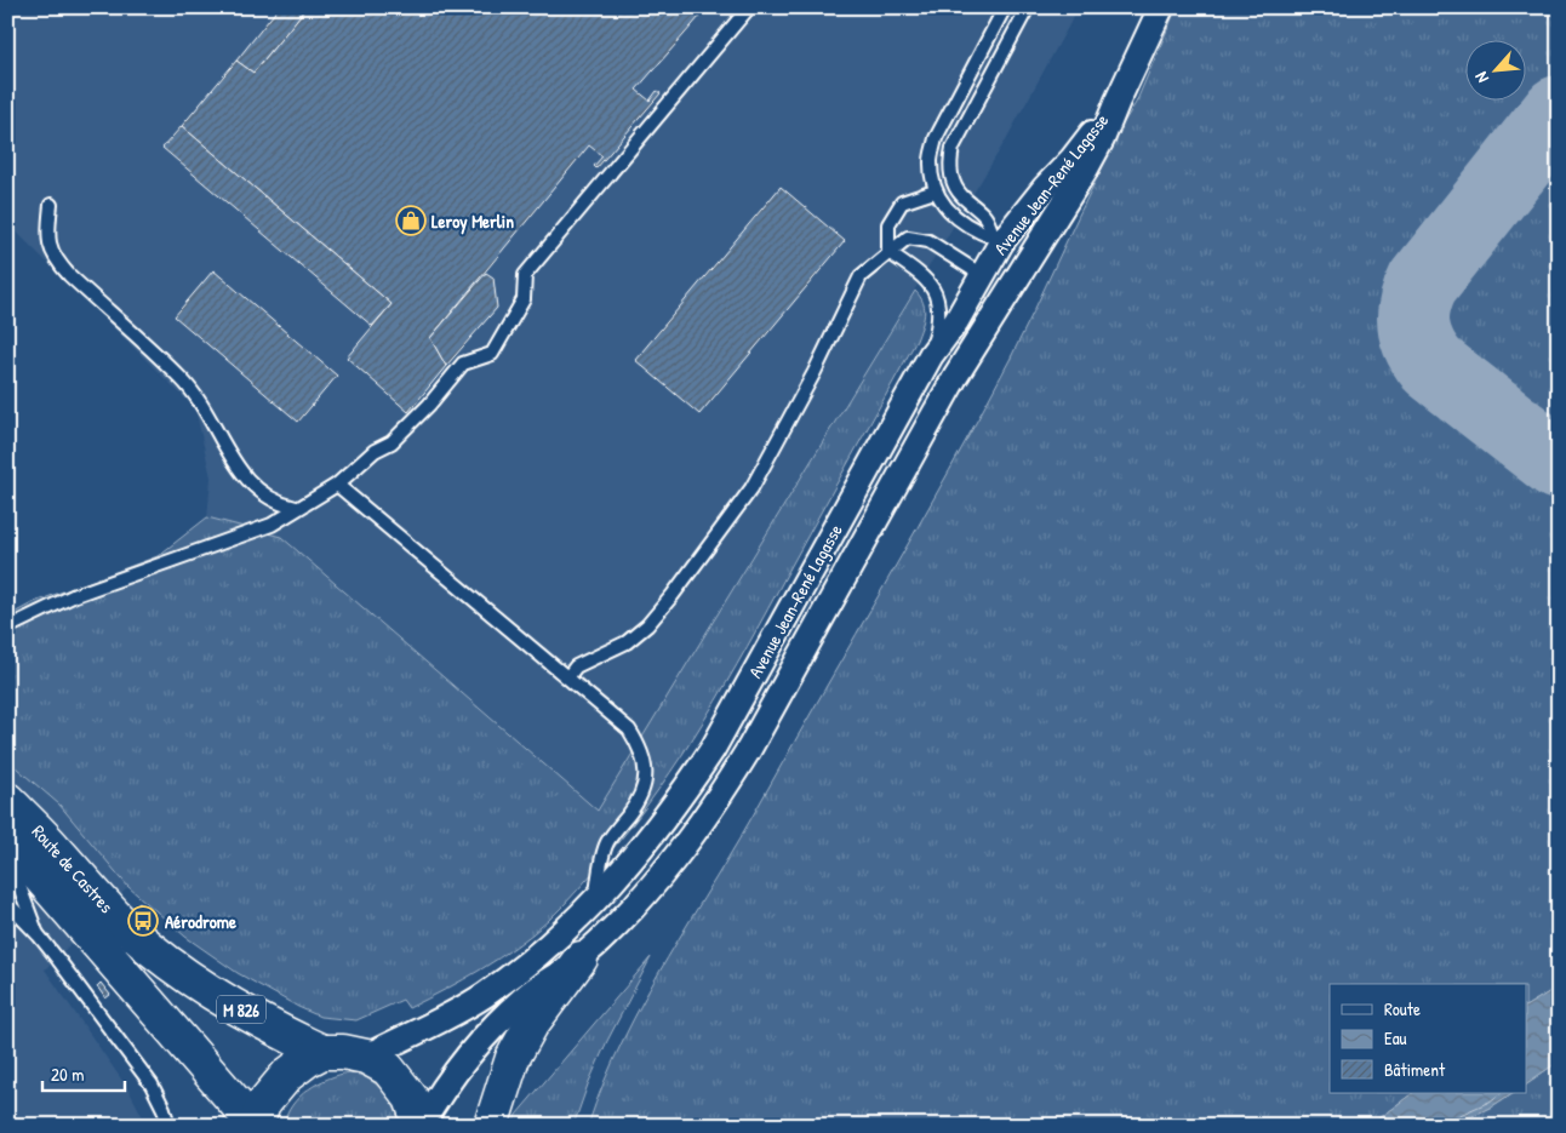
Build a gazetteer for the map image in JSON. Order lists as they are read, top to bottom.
{
  "streets": {
    "main road": ["Route de Castres", "M 826"],
    "street": ["Avenue Jean-René Lagasse"]
  },
  "places": {
    "shop": ["Leroy Merlin"],
    "bus stop": ["Aérodrome"]
  },
  "legend": ["Route", "Eau", "Bâtiment"],
  "scale_bar": "20 m",
  "north": "bottom left"
}
